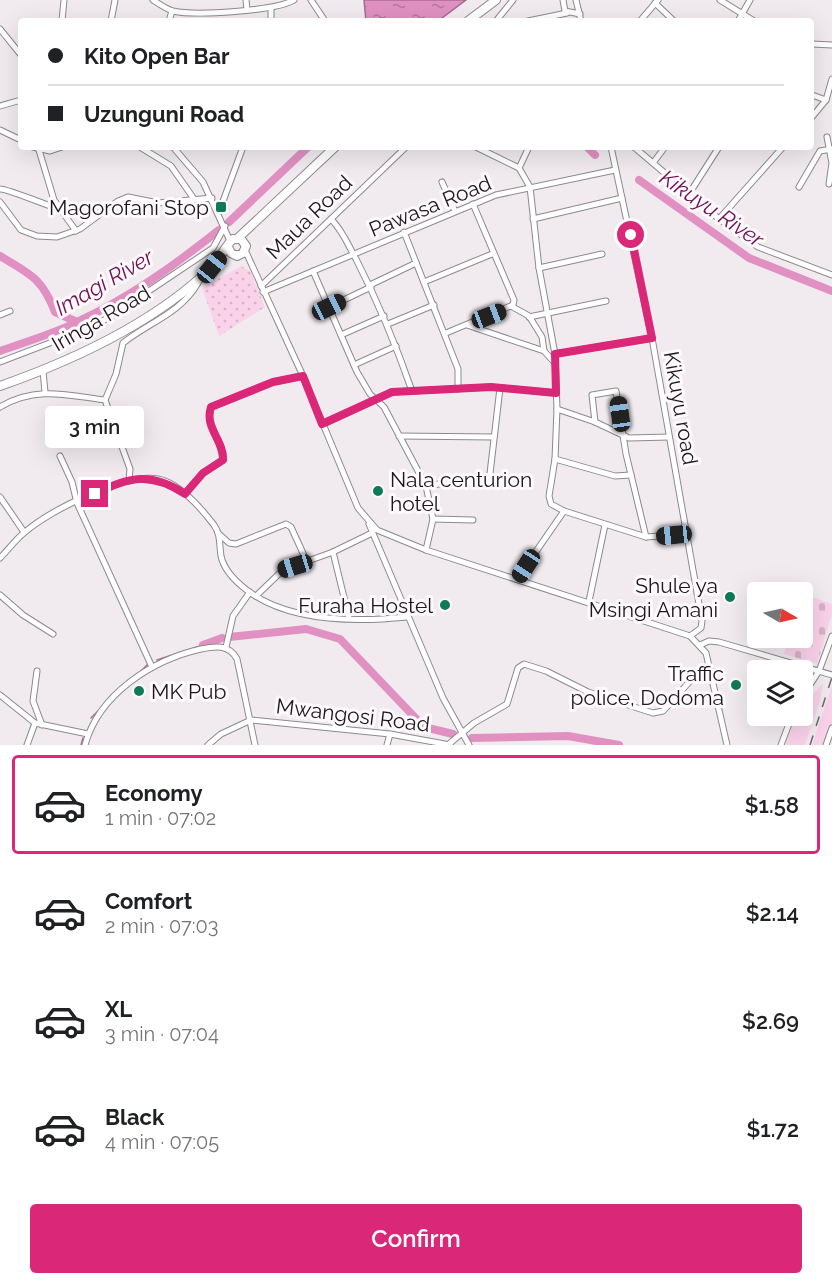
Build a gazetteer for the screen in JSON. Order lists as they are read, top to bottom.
{
  "streets": {
    "highway": ["Iringa Road"],
    "street": [
      "Pawasa Road",
      "Maua Road",
      "Kikuyu road",
      "Mwangosi Road"
    ]
  },
  "crossings": [
    ["Pawasa Road", "Maua Road"],
    ["Pawasa Road", "Kikuyu road"]
  ],
  "water": ["Kikuyu River", "Imagi River"],
  "places": {
    "transit": ["Magorofani Stop"],
    "other": [
      "Nala centurion hotel",
      "Shule ya Msingi Amani",
      "Furaha Hostel",
      "Traffic police, Dodoma",
      "MK Pub"
    ]
  },
  "north": "right",
  "page": {
    "banner": ["Kito Open Bar", "Uzunguni Road"],
    "bubble": "3 min",
    "list": [
      {
        "name": "Economy",
        "note": "1 min · 07:02",
        "value": "$1.58"
      },
      {
        "name": "Comfort",
        "note": "2 min · 07:03",
        "value": "$2.14"
      },
      {
        "name": "XL",
        "note": "3 min · 07:04",
        "value": "$2.69"
      },
      {
        "name": "Black",
        "note": "4 min · 07:05",
        "value": "$1.72"
      }
    ],
    "buttons": "Confirm"
  }
}
